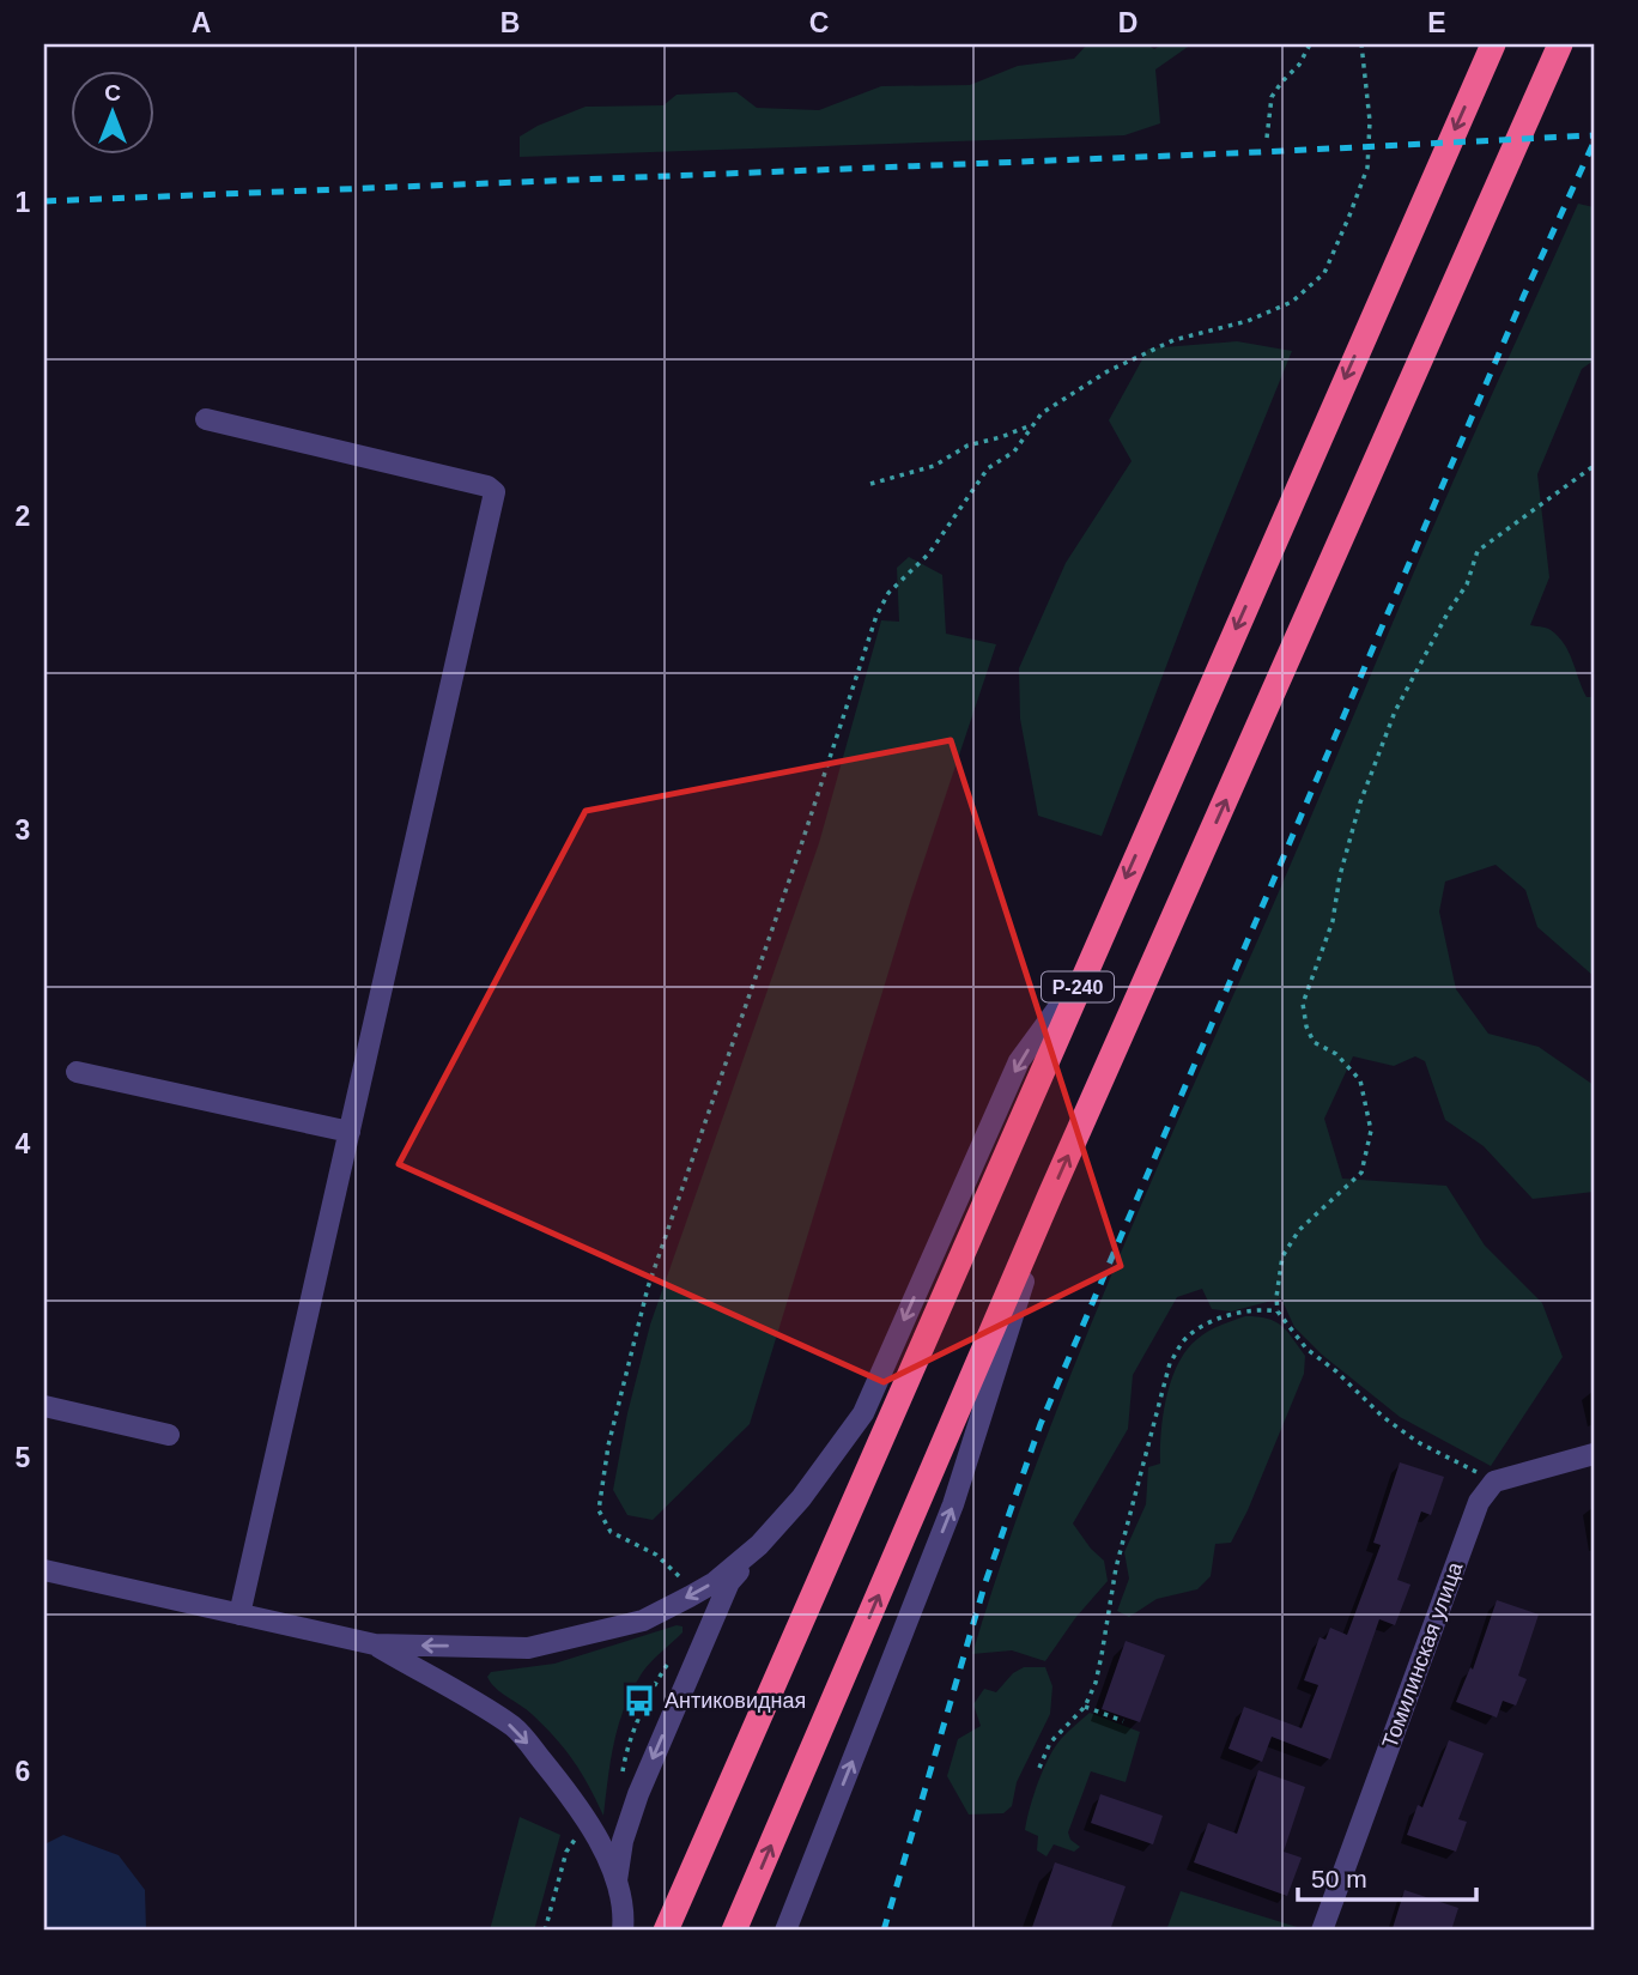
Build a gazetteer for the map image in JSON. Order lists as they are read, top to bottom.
{
  "streets": {
    "highway": ["Р-240"],
    "street": ["Томилинская улица"]
  },
  "places": {
    "bus stop": ["Антиковидная"]
  },
  "scale_bar": "50 m",
  "north": "top",
  "grid": {
    "columns": [
      "A",
      "B",
      "C",
      "D",
      "E"
    ],
    "rows": [
      "1",
      "2",
      "3",
      "4",
      "5",
      "6"
    ]
  }
}
